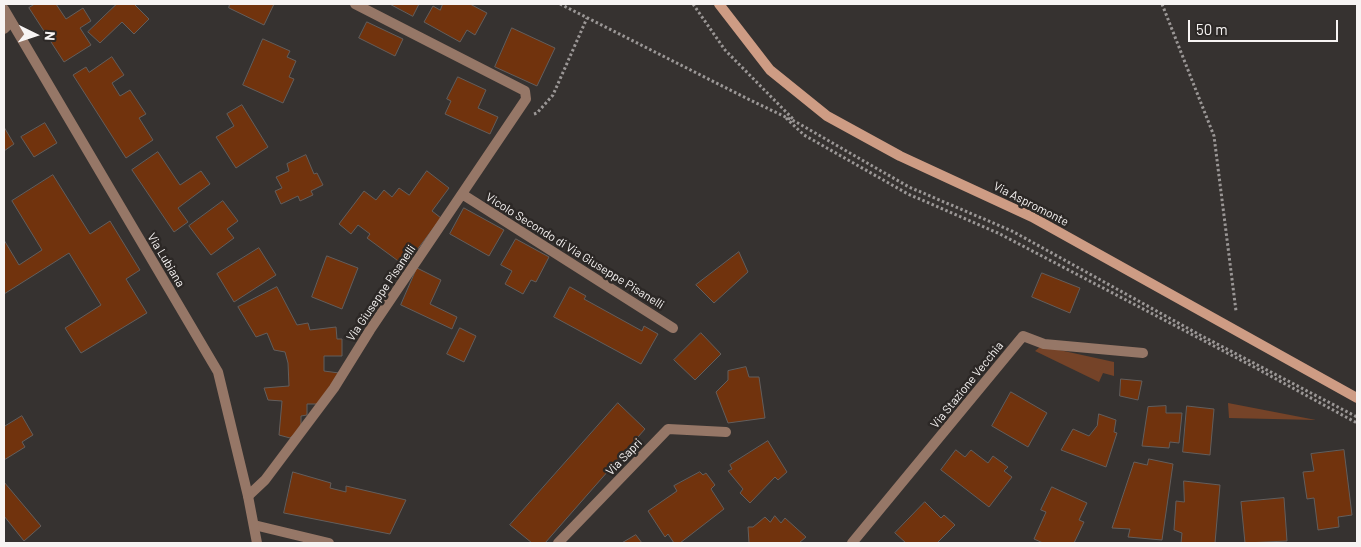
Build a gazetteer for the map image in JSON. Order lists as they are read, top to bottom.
{
  "streets": {
    "main road": ["Via Aspromonte"],
    "street": [
      "Vicolo Secondo di Via Giuseppe Pisanelli",
      "Via Lubiana",
      "Via Giuseppe Pisanelli",
      "Via Stazione Vecchia",
      "Via Sapri"
    ]
  },
  "crossings": [
    ["Vicolo Secondo di Via Giuseppe Pisanelli", "Via Giuseppe Pisanelli"],
    ["Via Lubiana", "Via Giuseppe Pisanelli"]
  ],
  "scale_bar": "50 m",
  "north": "right"
}
